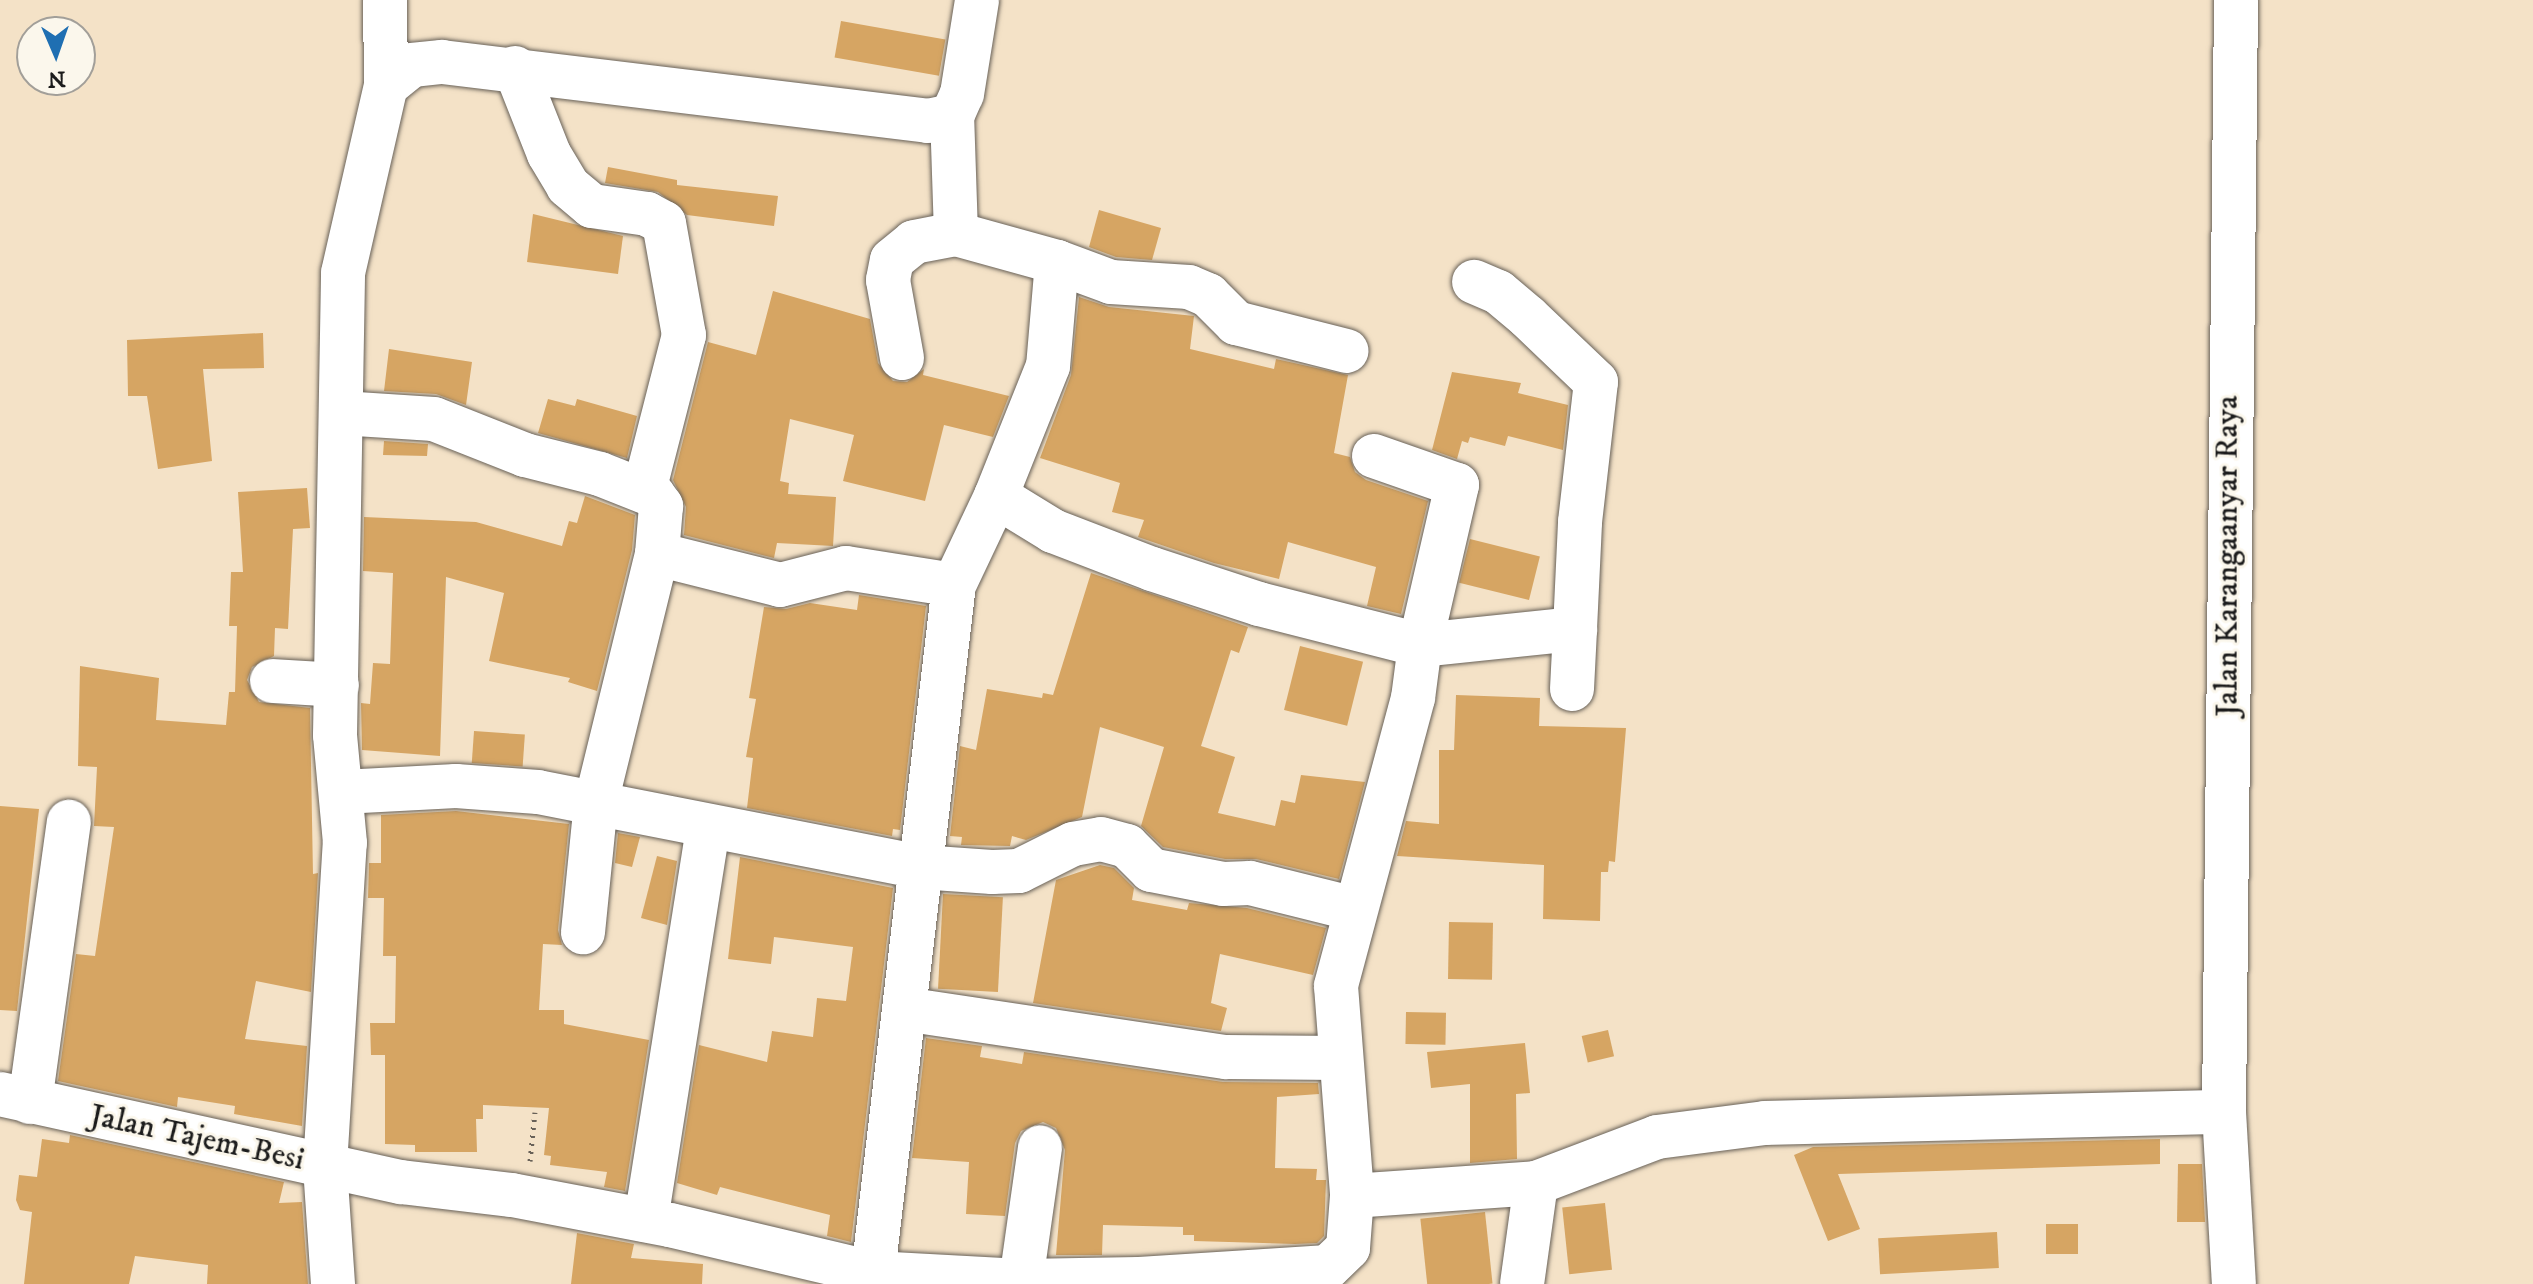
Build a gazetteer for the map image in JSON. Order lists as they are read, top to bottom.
{
  "streets": {
    "street": ["Jalan Karangaanyar Raya", "Jalan Tajem-Besi"]
  },
  "north": "bottom"
}
